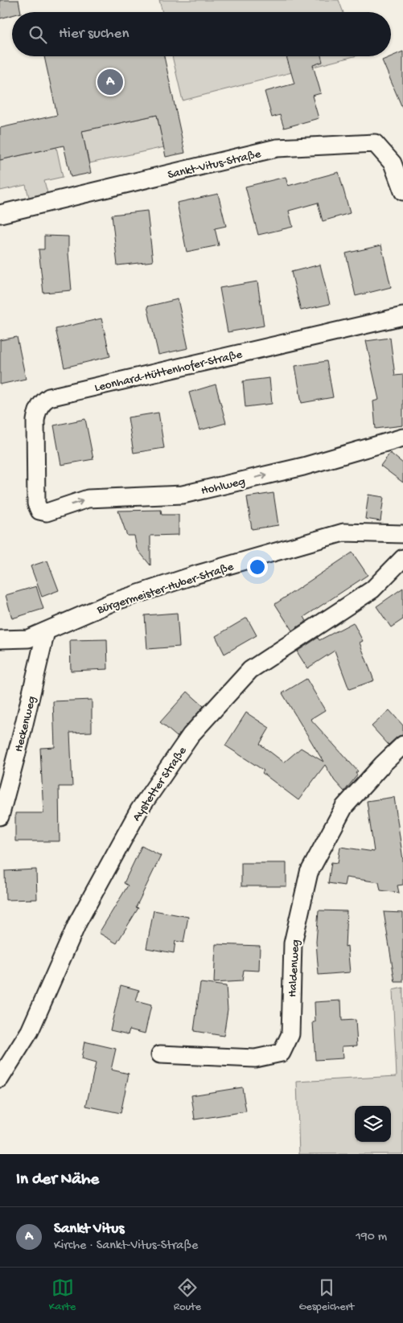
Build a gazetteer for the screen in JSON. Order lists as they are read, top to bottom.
{
  "streets": {
    "street": [
      "Sankt-Vitus-Straße",
      "Leonhard-Hüttenhofer-Straße",
      "Hohlweg",
      "Bürgermeister-Huber-Straße",
      "Heckenweg",
      "Aystetter Straße",
      "Haldenweg"
    ]
  },
  "crossings": [
    ["Leonhard-Hüttenhofer-Straße", "Hohlweg"],
    ["Bürgermeister-Huber-Straße", "Heckenweg"]
  ],
  "one_way": ["Hohlweg"],
  "page": {
    "search": "Hier suchen",
    "pins": "A",
    "heading": "In der Nähe",
    "list": [
      {
        "mark": "A",
        "name": "Sankt Vitus",
        "note": "Kirche · Sankt-Vitus-Straße",
        "value": "190 m"
      }
    ],
    "nav": ["Karte", "Route", "Gespeichert"]
  }
}
